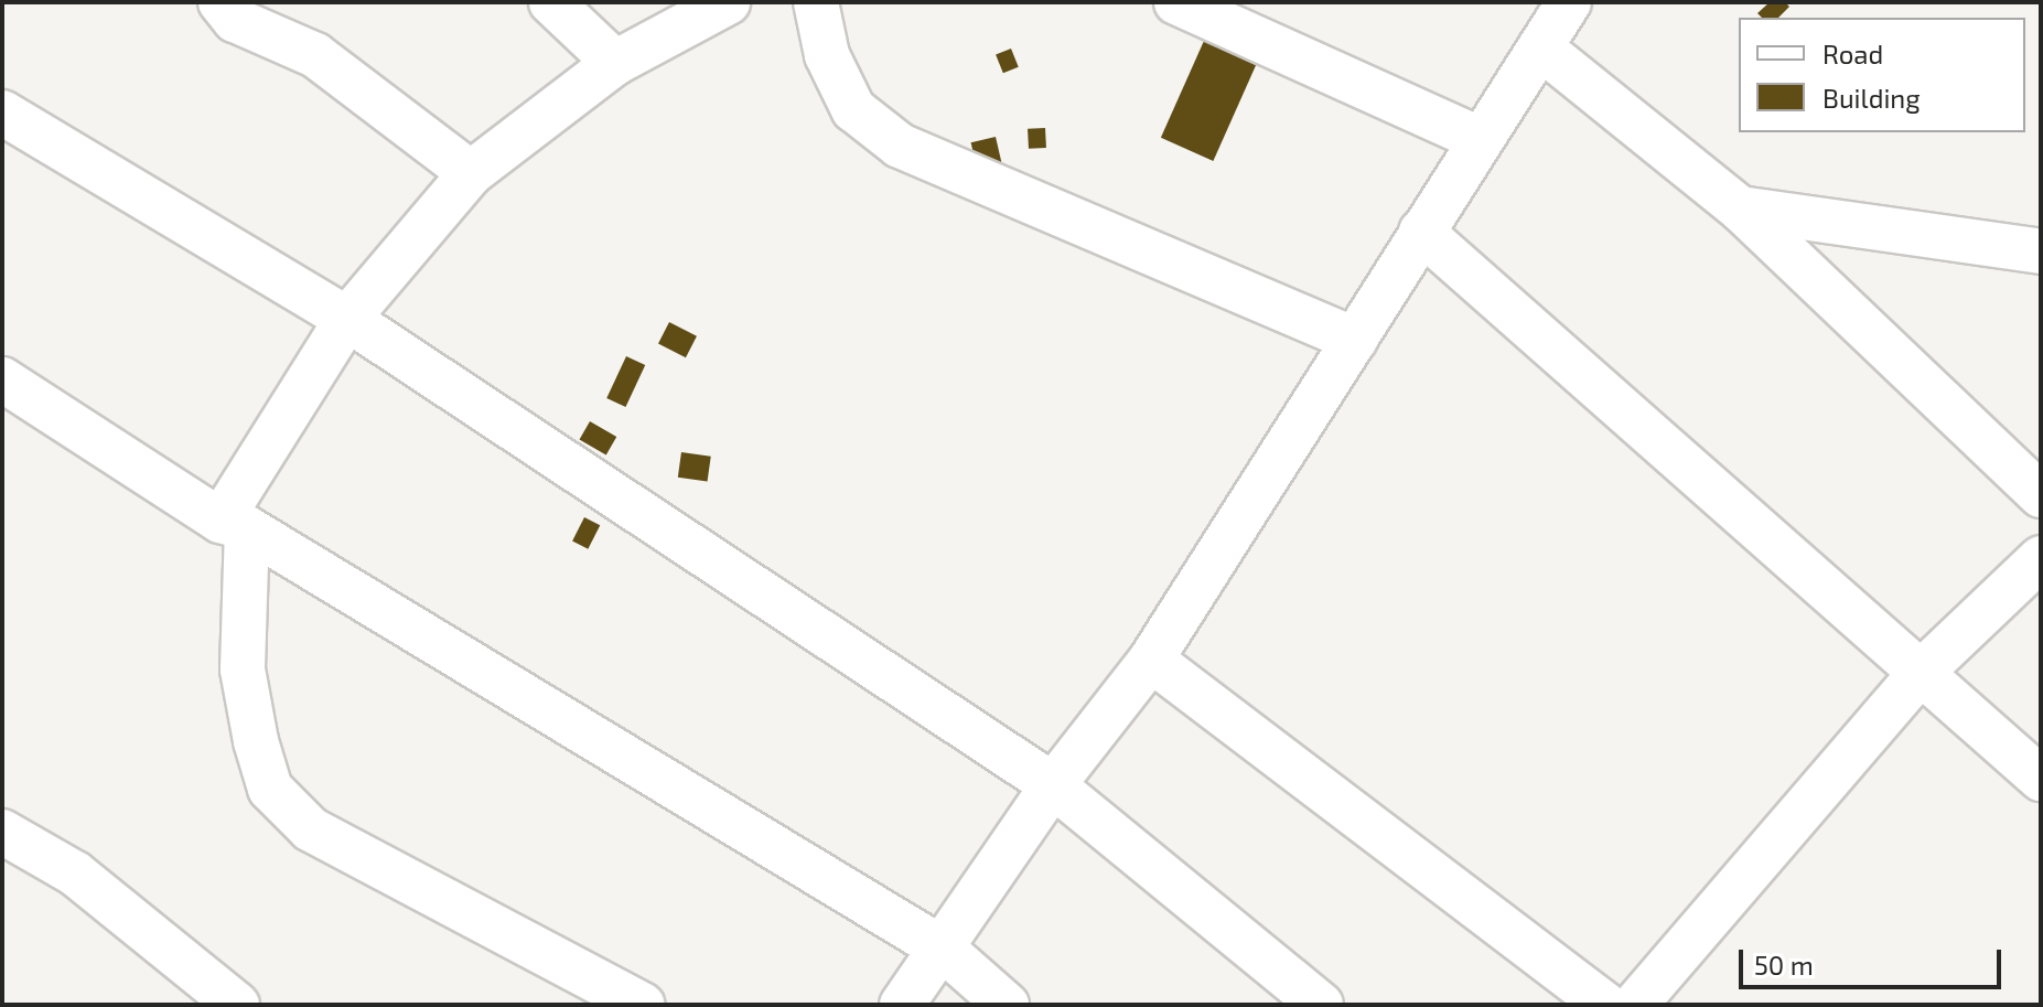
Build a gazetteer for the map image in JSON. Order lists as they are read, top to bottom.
{
  "legend": ["Road", "Building"],
  "scale_bar": "50 m"
}
